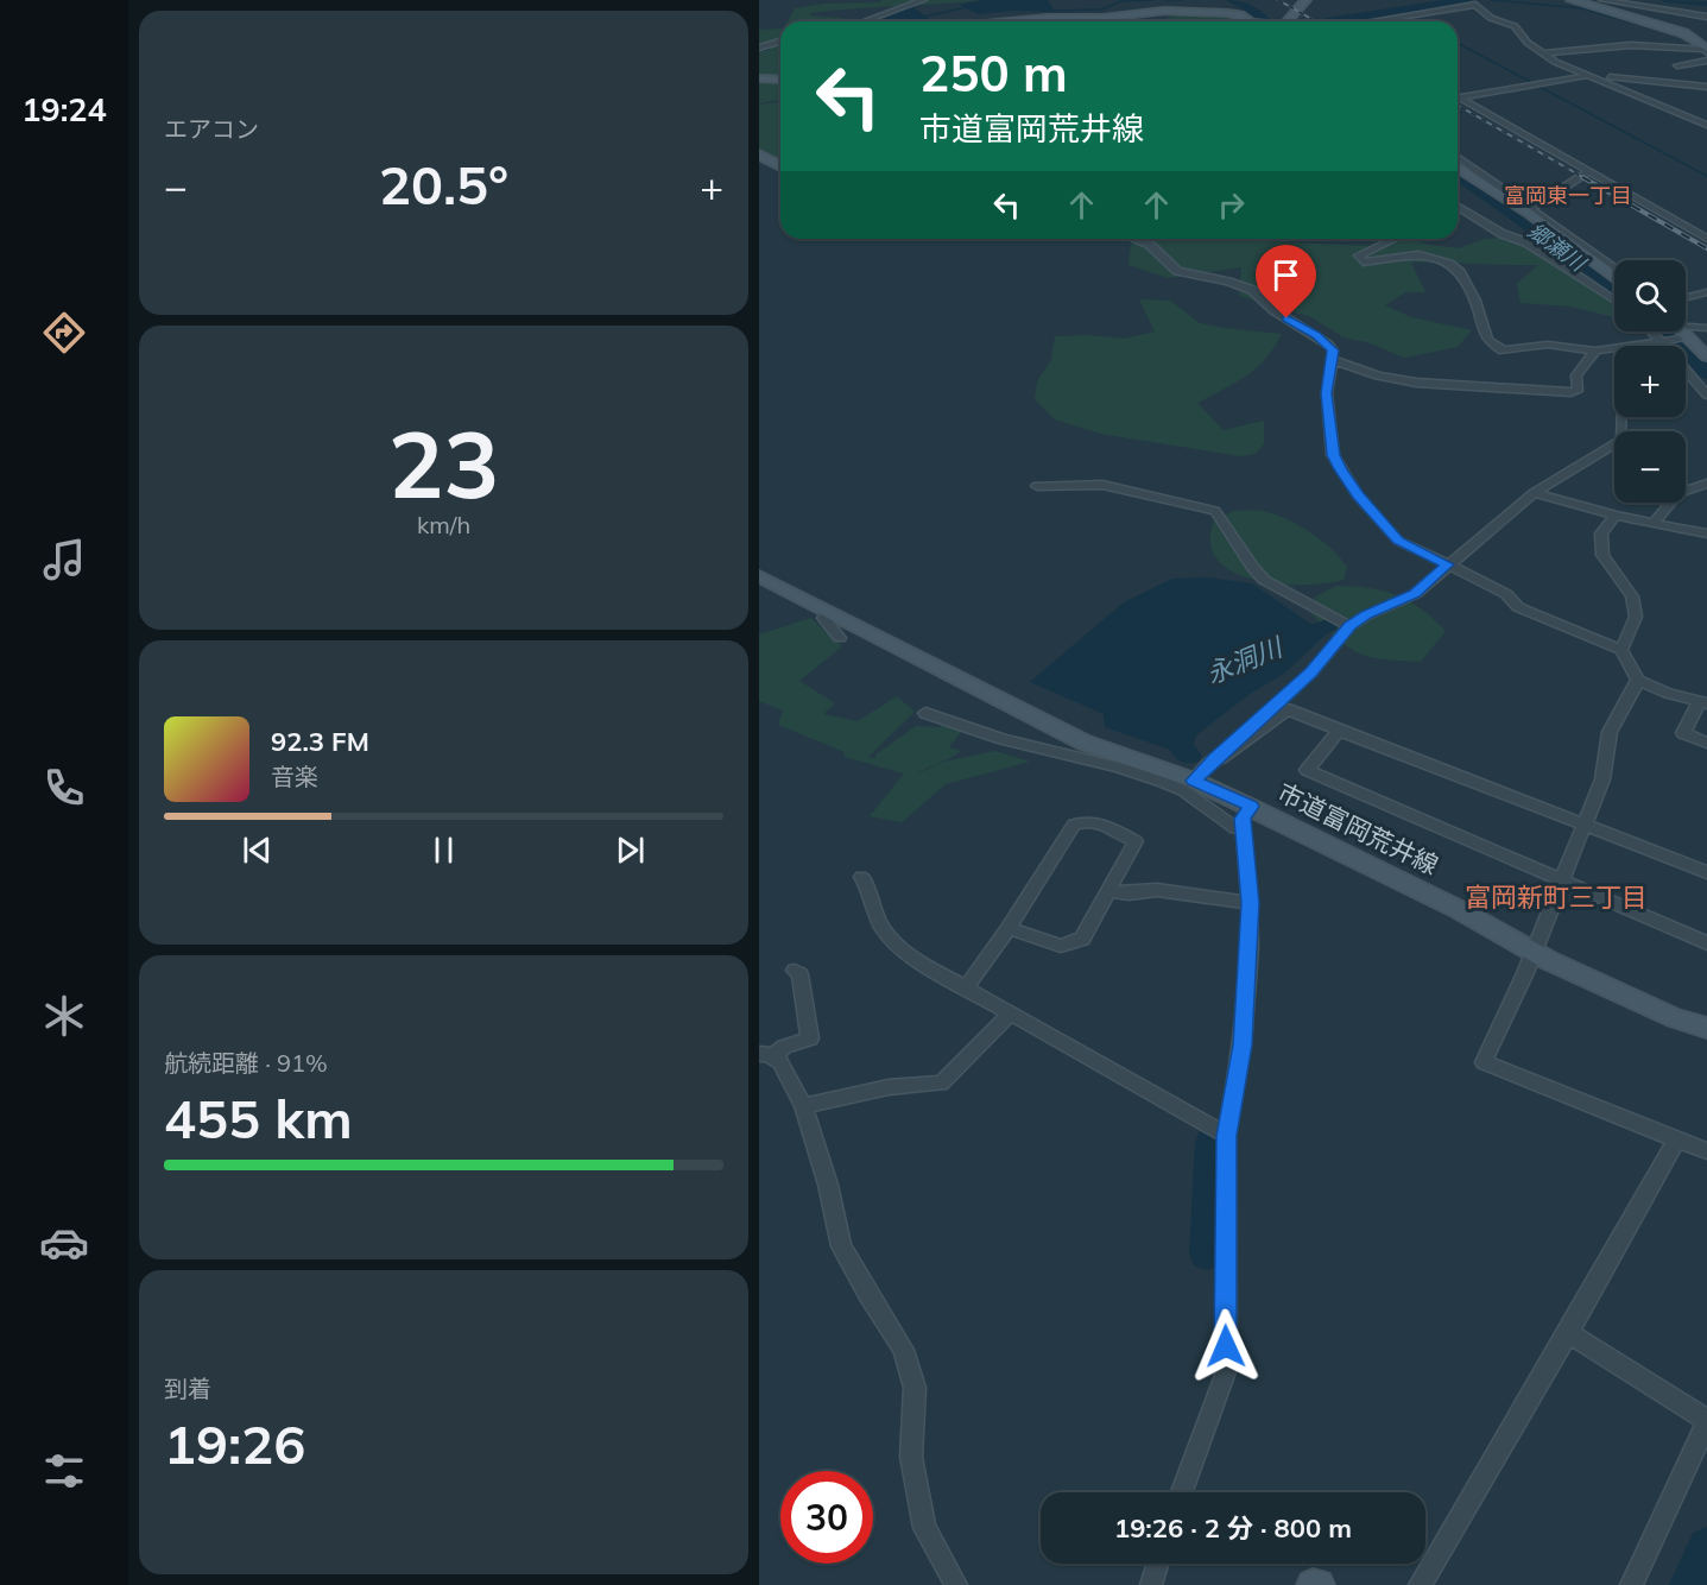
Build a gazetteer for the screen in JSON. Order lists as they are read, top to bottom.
{
  "streets": {
    "street": ["市道富岡荒井線"]
  },
  "districts": ["富岡東一丁目", "富岡新町三丁目"],
  "water": ["郷瀬川", "永洞川"],
  "page": {
    "tabs": "19:24",
    "tile": [
      "エアコン",
      ["23", "km/h"],
      ["航続距離 · 91%", "455 km"],
      ["到着", "19:26"]
    ],
    "turn": ["250 m", "市道富岡荒井線"],
    "heat": ["−", "20.5°", "+"],
    "map_buttons": ["+", "−"],
    "song": ["92.3 FM", "音楽"],
    "limit": "30",
    "trip": "19:26 · 2 分 · 800 m"
  }
}
